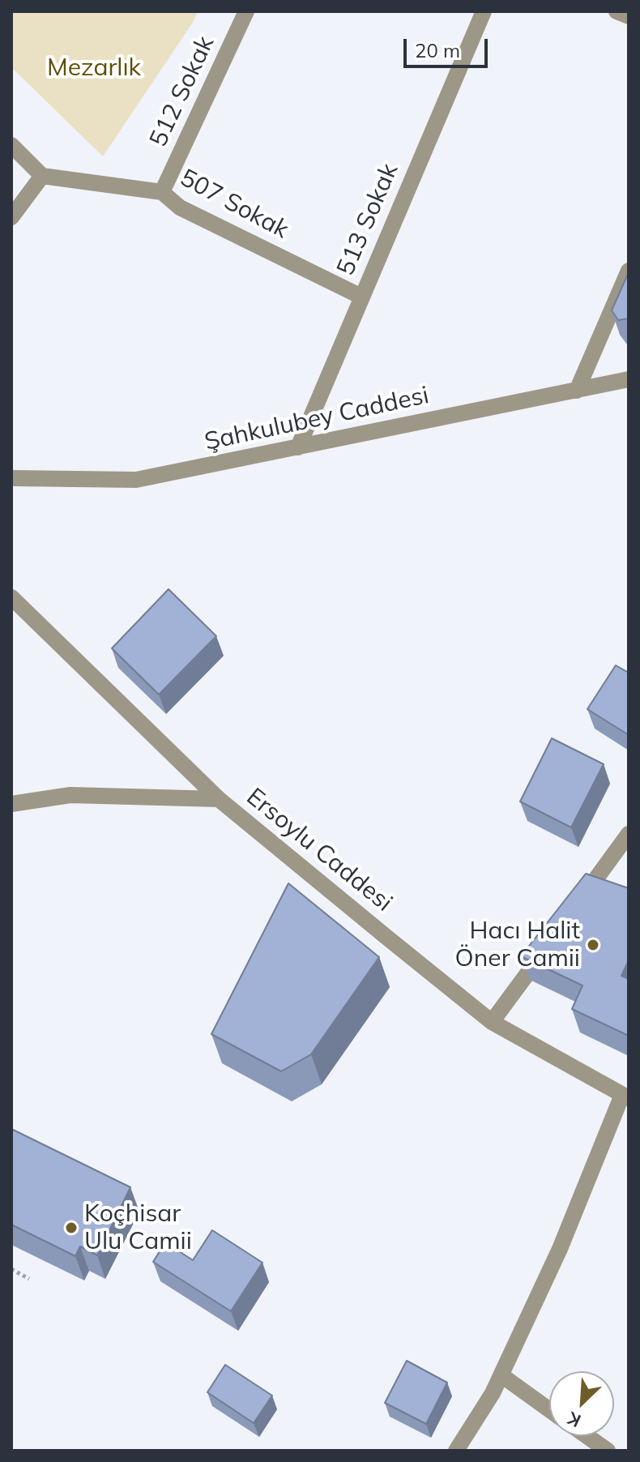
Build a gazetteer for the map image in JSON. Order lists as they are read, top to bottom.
{
  "streets": {
    "street": [
      "512 Sokak",
      "507 Sokak",
      "513 Sokak",
      "Şahkulubey Caddesi",
      "Ersoylu Caddesi"
    ]
  },
  "crossings": [
    ["512 Sokak", "507 Sokak"],
    ["507 Sokak", "513 Sokak"],
    ["513 Sokak", "Şahkulubey Caddesi"]
  ],
  "parks": ["Mezarlık"],
  "places": ["Hacı Halit Öner Camii", "Koçhisar Ulu Camii"],
  "scale_bar": "20 m",
  "north": "bottom left"
}
